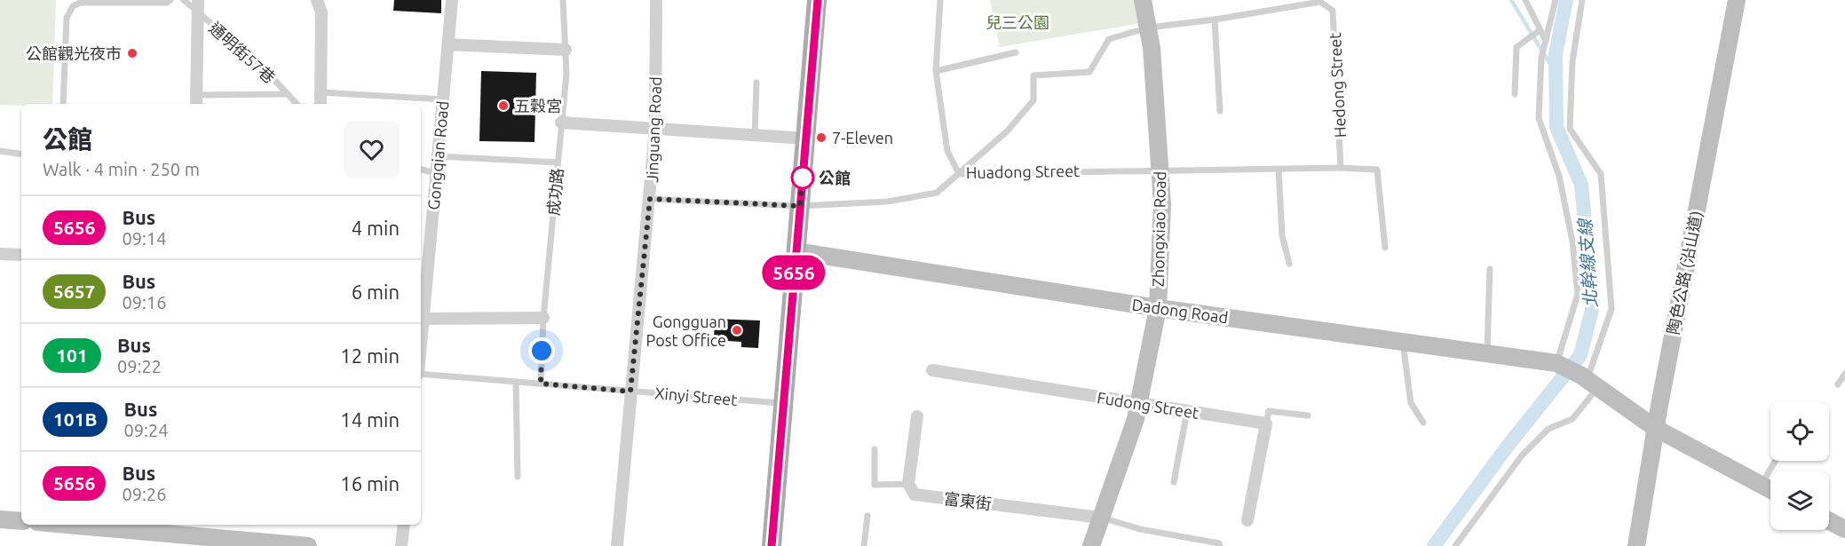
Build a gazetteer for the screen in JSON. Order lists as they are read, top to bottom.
{
  "streets": {
    "street": [
      "Jinguang Road",
      "Gongqian Road",
      "Zhongxiao Road",
      "陶色公路 (沿山道)",
      "Dadong Road",
      "Fudong Street",
      "富東街"
    ],
    "lane": [
      "通明街57巷",
      "Hedong Street",
      "Huadong Street",
      "成功路",
      "Xinyi Street"
    ]
  },
  "crossings": [
    ["Hedong Street", "Huadong Street"],
    ["Hedong Street", "Zhongxiao Road"],
    ["Jinguang Road", "Xinyi Street"],
    ["Huadong Street", "Zhongxiao Road"],
    ["成功路", "Xinyi Street"],
    ["Zhongxiao Road", "Dadong Road"],
    ["Zhongxiao Road", "Fudong Street"],
    ["Zhongxiao Road", "富東街"]
  ],
  "water": ["北幹線支線"],
  "parks": ["兒三公園"],
  "places": [
    "公館觀光夜市",
    "五穀宮",
    "7-Eleven",
    "公館",
    "Gongguan Post Office"
  ],
  "lines": ["bus line 5656"],
  "page": {
    "on_map": "5656",
    "heading": ["公館", "Walk · 4 min · 250 m"],
    "list": [
      {
        "mark": "5656",
        "name": "Bus",
        "note": "09:14",
        "value": "4 min"
      },
      {
        "mark": "5657",
        "name": "Bus",
        "note": "09:16",
        "value": "6 min"
      },
      {
        "mark": "101",
        "name": "Bus",
        "note": "09:22",
        "value": "12 min"
      },
      {
        "mark": "101B",
        "name": "Bus",
        "note": "09:24",
        "value": "14 min"
      },
      {
        "mark": "5656",
        "name": "Bus",
        "note": "09:26",
        "value": "16 min"
      }
    ]
  }
}
